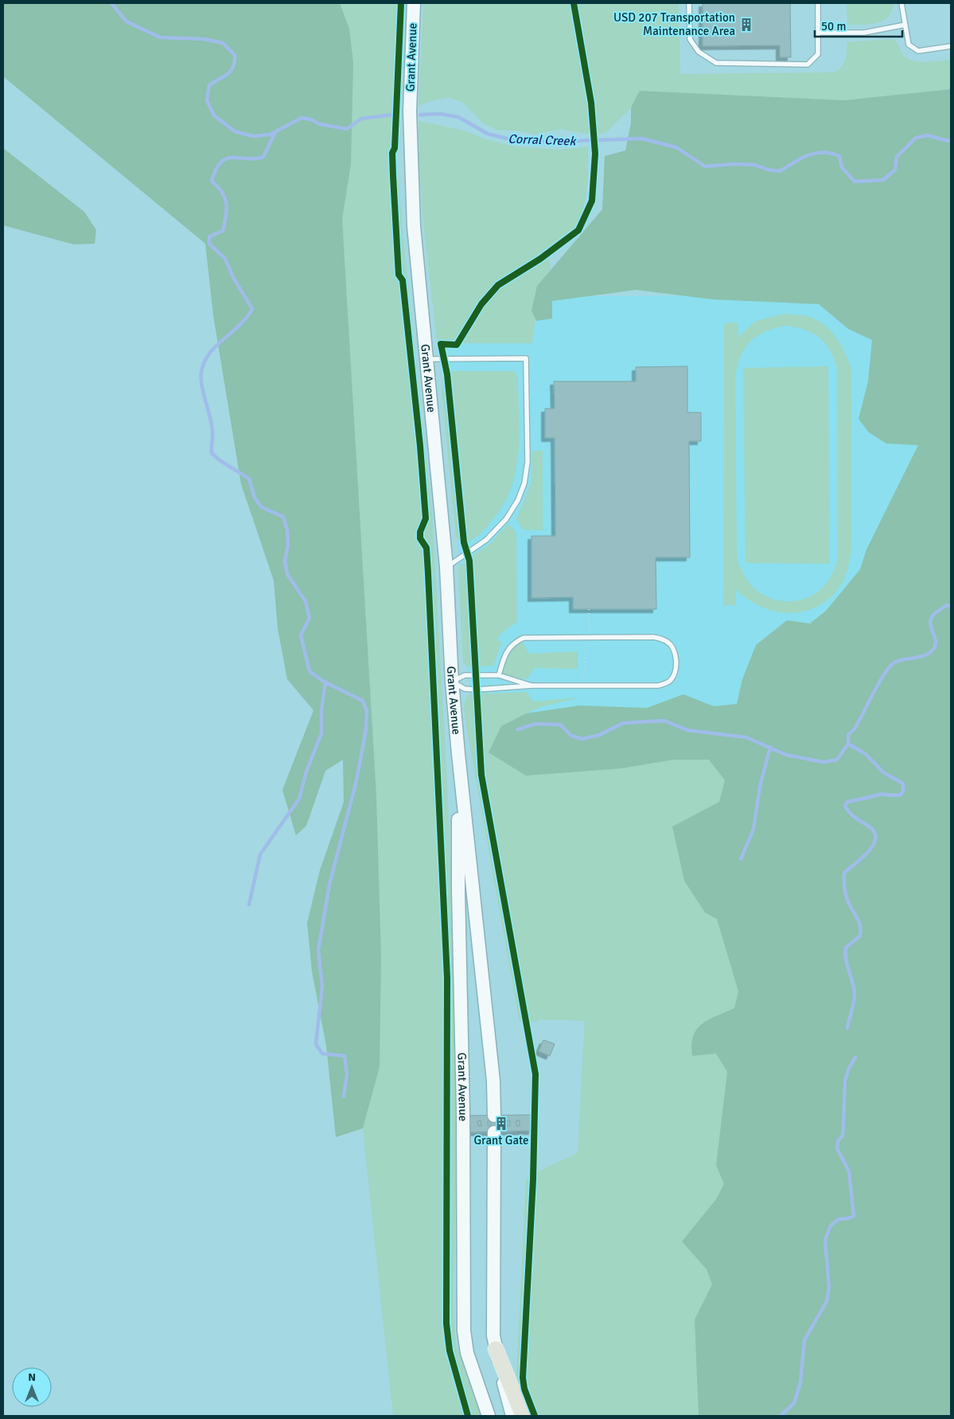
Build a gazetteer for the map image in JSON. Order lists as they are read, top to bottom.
{
  "streets": {
    "main road": ["Grant Avenue"]
  },
  "water": ["Corral Creek"],
  "places": {
    "building": ["USD 207 Transportation Maintenance Area", "Grant Gate"]
  },
  "scale_bar": "50 m",
  "north": "top"
}
